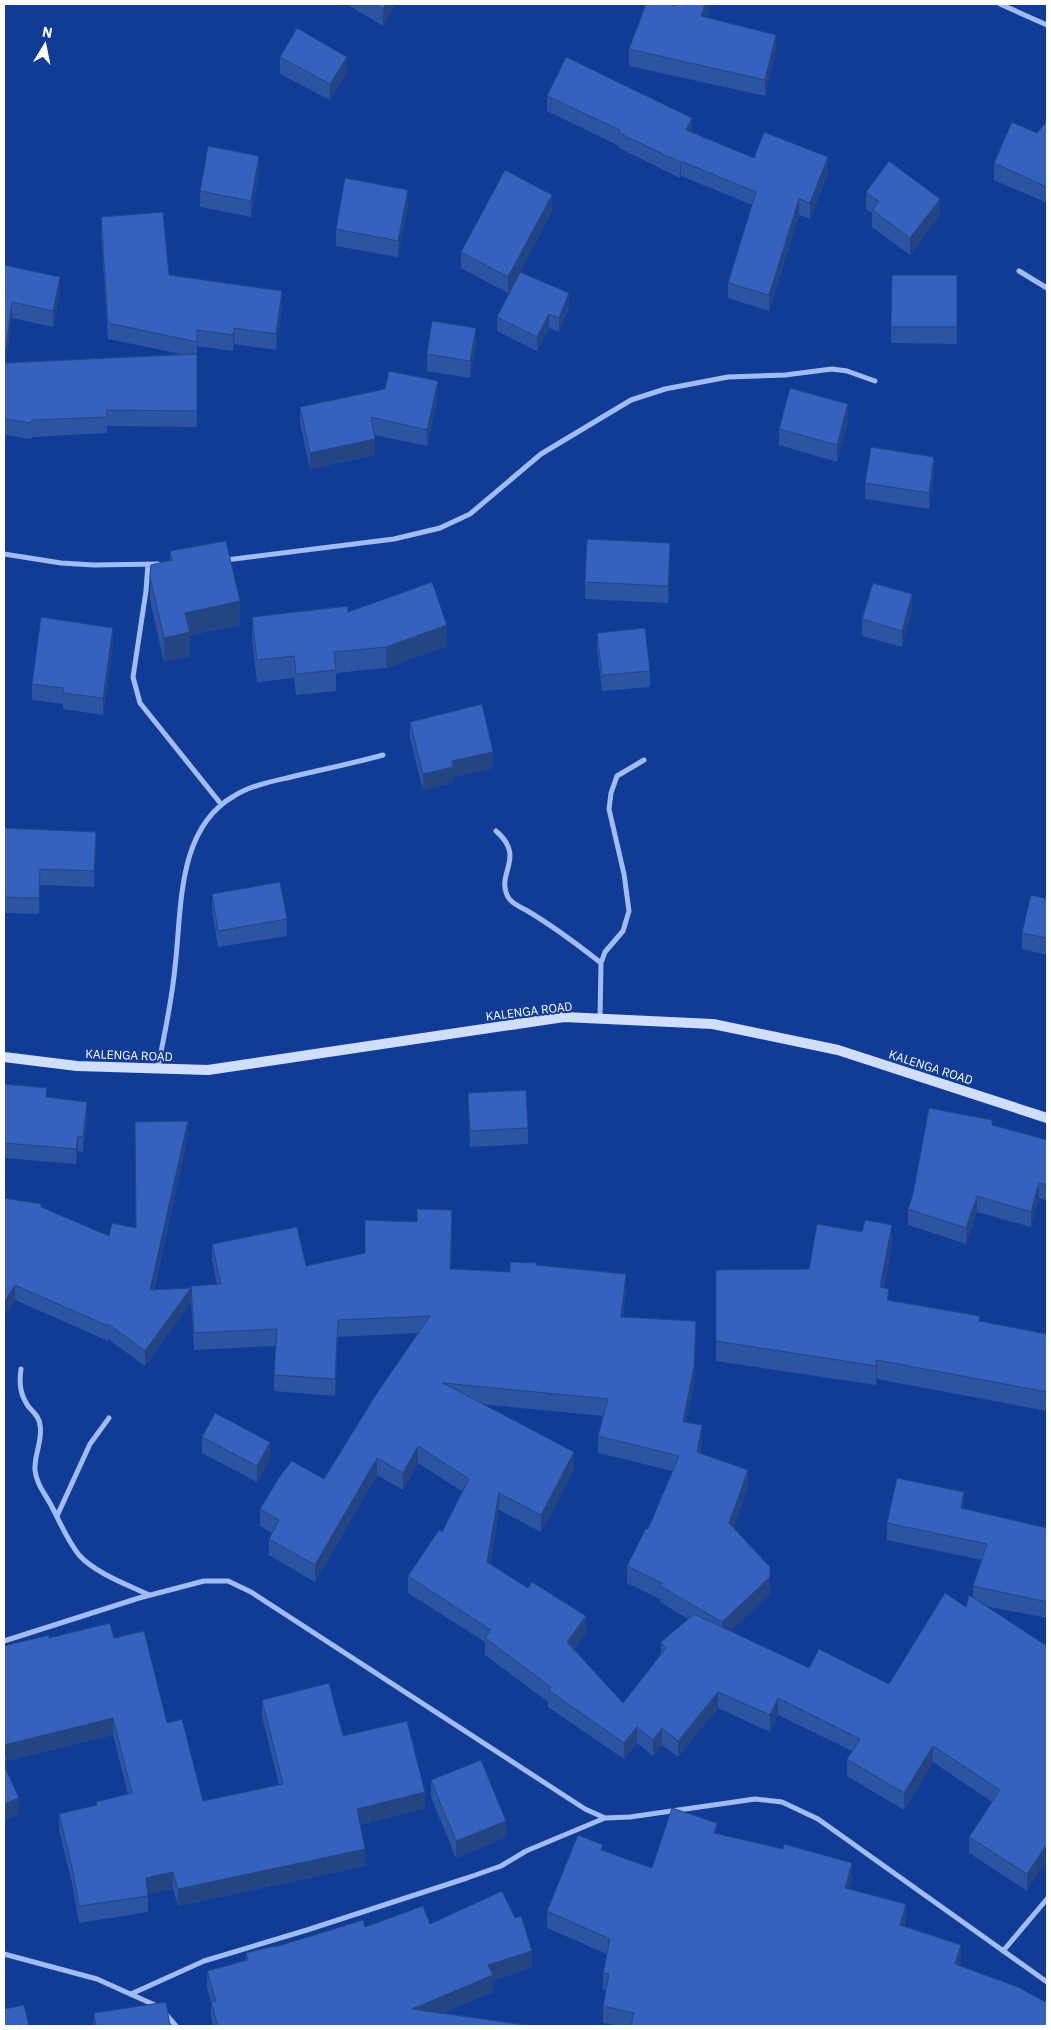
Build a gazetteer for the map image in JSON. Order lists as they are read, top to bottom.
{
  "streets": {
    "main road": ["KALENGA ROAD"]
  },
  "north": "top"
}
